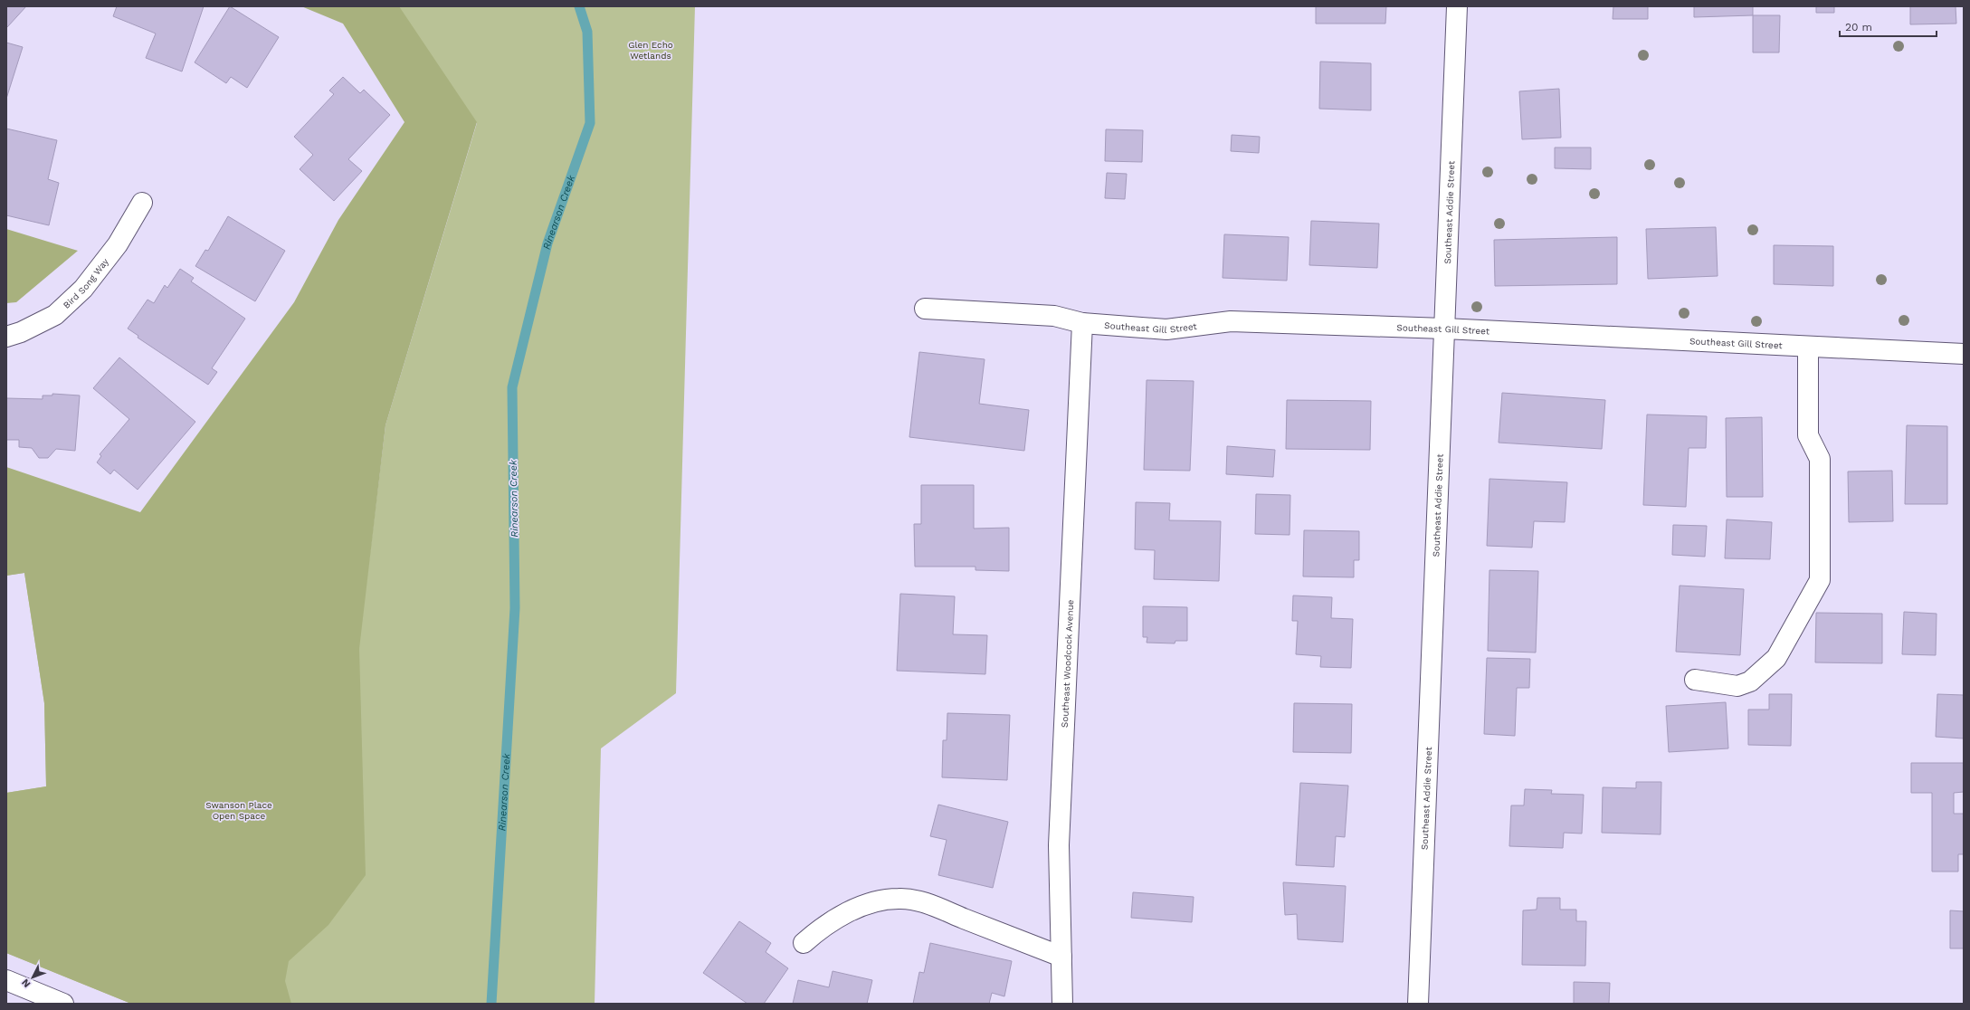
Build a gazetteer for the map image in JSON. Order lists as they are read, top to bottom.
{
  "streets": {
    "street": [
      "Southeast Addie Street",
      "Bird Song Way",
      "Southeast Gill Street",
      "Southeast Woodcock Avenue"
    ]
  },
  "crossings": [
    ["Southeast Addie Street", "Southeast Gill Street"],
    ["Southeast Gill Street", "Southeast Woodcock Avenue"]
  ],
  "water": ["Rinearson Creek"],
  "parks": ["Glen Echo Wetlands", "Swanson Place Open Space"],
  "scale_bar": "20 m",
  "north": "bottom left"
}
